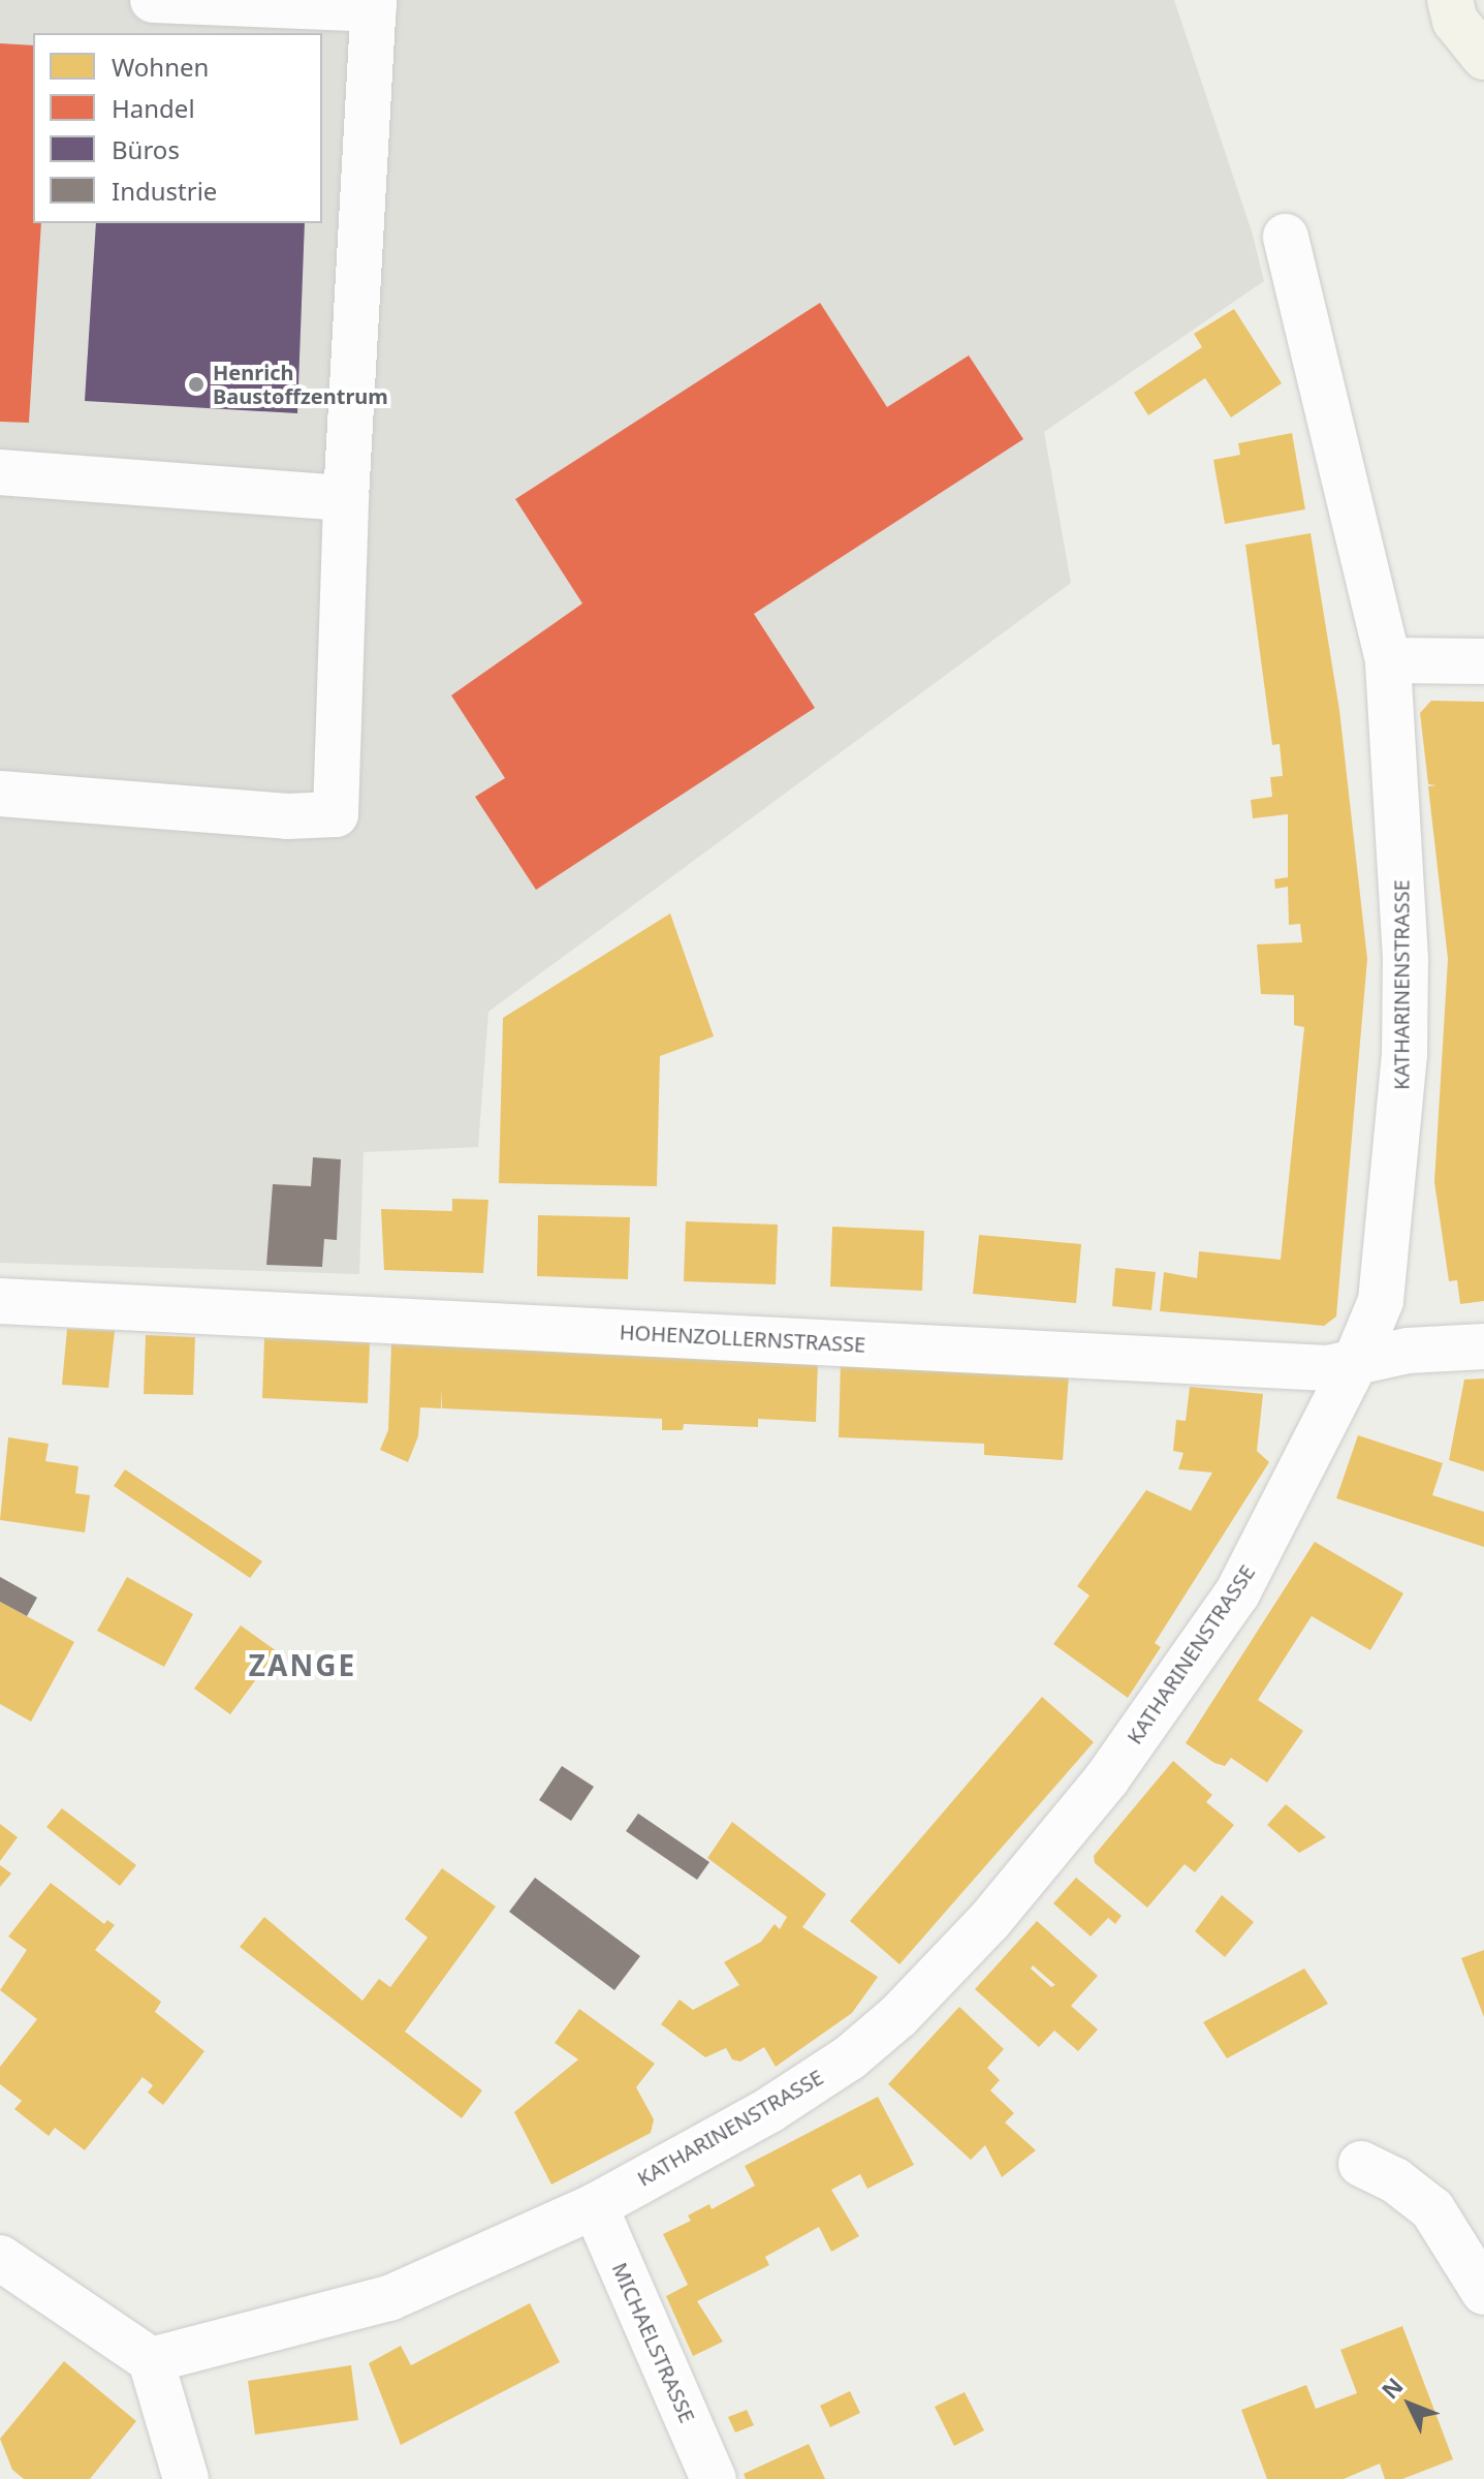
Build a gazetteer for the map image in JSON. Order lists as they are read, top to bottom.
{
  "streets": {
    "street": ["KATHARINENSTRASSE", "HOHENZOLLERNSTRASSE", "MICHAELSTRASSE"]
  },
  "crossings": [
    ["KATHARINENSTRASSE", "HOHENZOLLERNSTRASSE"],
    ["KATHARINENSTRASSE", "MICHAELSTRASSE"]
  ],
  "districts": ["ZANGE"],
  "places": ["Henrich Baustoffzentrum"],
  "legend": [
    "Wohnen",
    "Handel",
    "Büros",
    "Industrie"
  ],
  "north": "top left"
}
